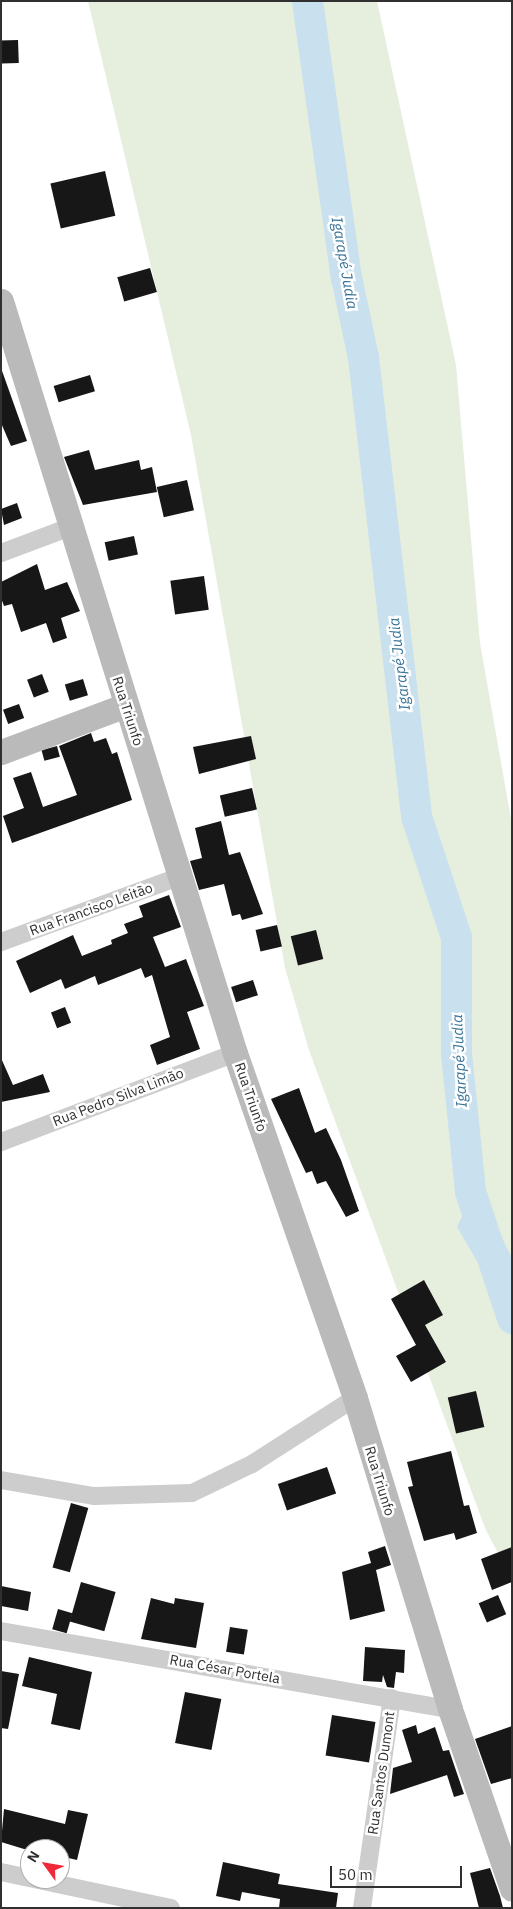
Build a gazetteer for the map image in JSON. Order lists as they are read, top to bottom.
{
  "streets": {
    "street": [
      "Rua Triunfo",
      "Rua Francisco Leitão",
      "Rua Pedro Silva Limão",
      "Rua César Portela",
      "Rua Santos Dumont"
    ]
  },
  "crossings": [
    ["Rua Triunfo", "Rua Francisco Leitão"],
    ["Rua Triunfo", "Rua Pedro Silva Limão"],
    ["Rua Triunfo", "Rua César Portela"],
    ["Rua César Portela", "Rua Santos Dumont"]
  ],
  "water": ["Igarapé Judia"],
  "scale_bar": "50 m",
  "north": "top left"
}
